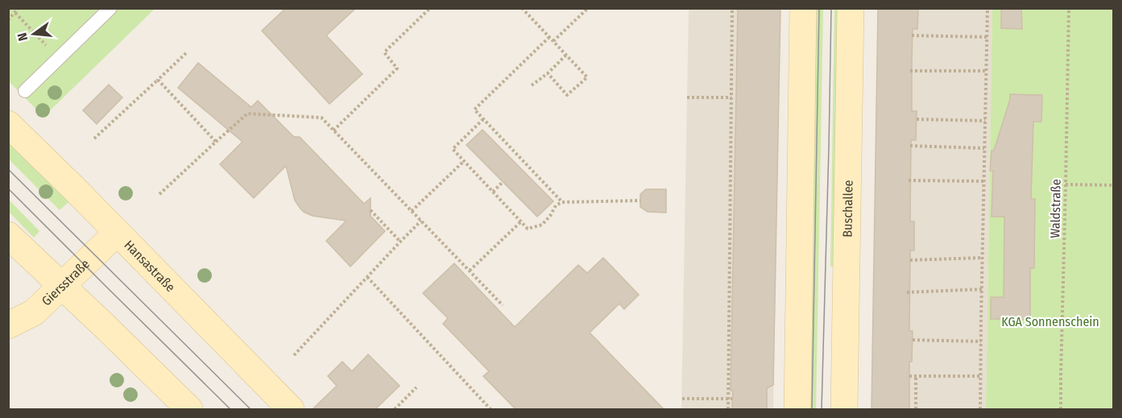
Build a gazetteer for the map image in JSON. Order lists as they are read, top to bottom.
{
  "streets": {
    "main road": ["Buschallee", "Hansastraße", "Giersstraße"],
    "path": ["Waldstraße"]
  },
  "crossings": [
    ["Hansastraße", "Giersstraße"]
  ],
  "parks": ["KGA Sonnenschein"],
  "north": "left"
}
